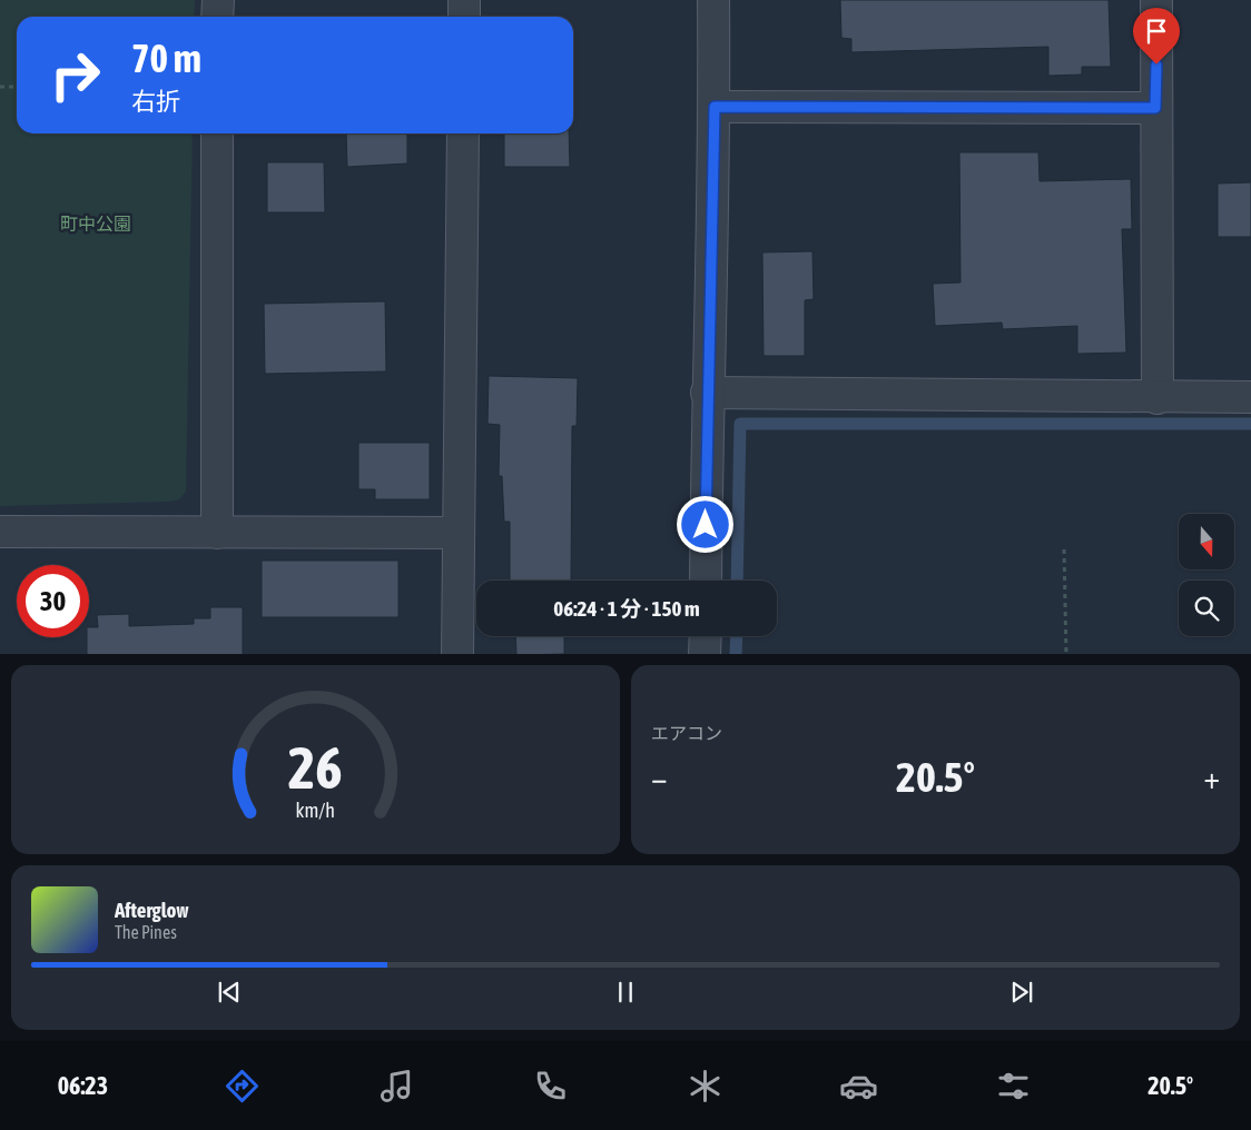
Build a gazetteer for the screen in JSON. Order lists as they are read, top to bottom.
{
  "parks": ["町中公園"],
  "north": "bottom",
  "page": {
    "turn": ["70 m", "右折"],
    "limit": "30",
    "trip": "06:24 · 1 分 · 150 m",
    "tile": "エアコン",
    "heat": ["−", "20.5°", "+"],
    "song": ["Afterglow", "The Pines"],
    "tabs": ["06:23", "20.5°"],
    "gauge": ["26", "km/h"]
  }
}
